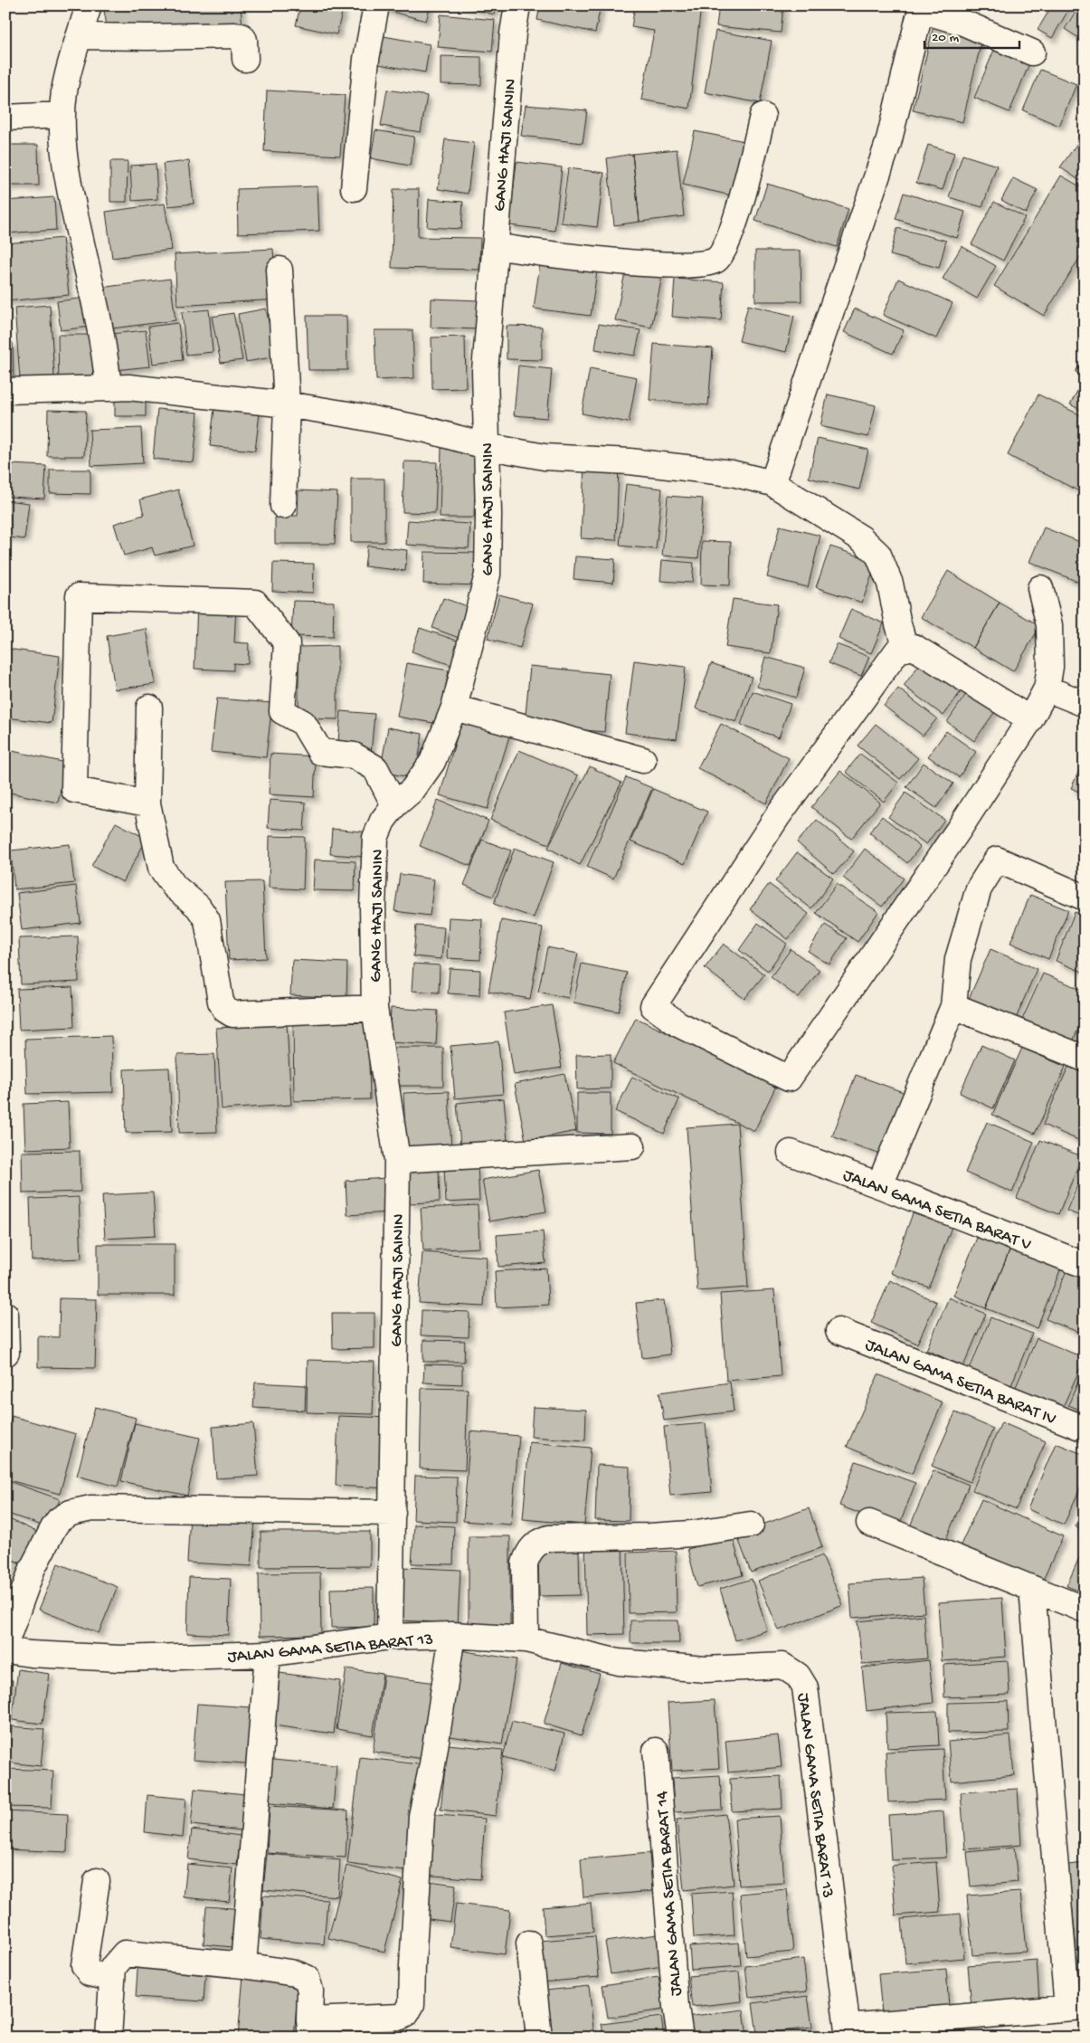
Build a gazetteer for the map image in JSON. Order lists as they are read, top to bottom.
{
  "streets": {
    "street": [
      "GANG HAJI SAININ",
      "JALAN GAMA SETIA BARAT V",
      "JALAN GAMA SETIA BARAT IV",
      "JALAN GAMA SETIA BARAT 13",
      "JALAN GAMA SETIA BARAT 14"
    ]
  },
  "crossings": [
    ["GANG HAJI SAININ", "JALAN GAMA SETIA BARAT 13"]
  ],
  "scale_bar": "20 m"
}
